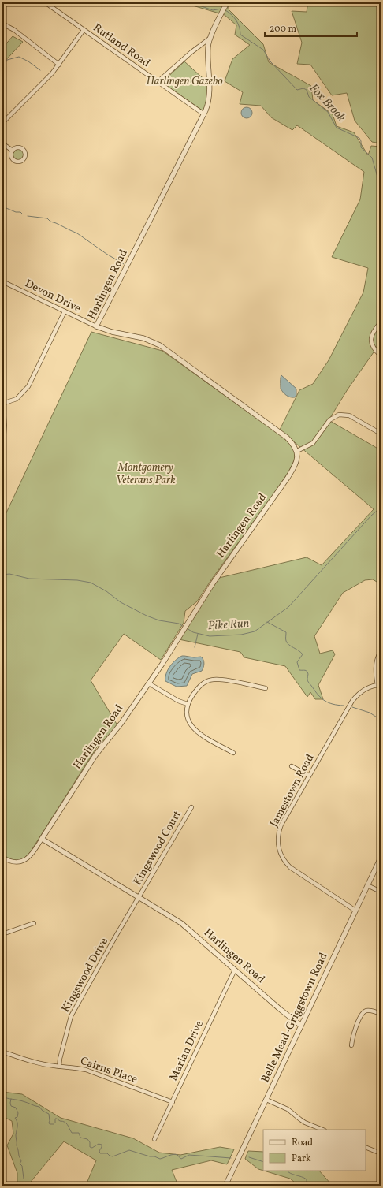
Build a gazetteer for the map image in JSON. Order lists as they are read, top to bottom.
{
  "streets": {
    "street": [
      "Rutland Road",
      "Harlingen Road",
      "Devon Drive",
      "Jamestown Road",
      "Kingswood Court",
      "Kingswood Drive",
      "Belle Mead-Griggstown Road",
      "Marian Drive",
      "Cairns Place"
    ]
  },
  "crossings": [
    ["Rutland Road", "Harlingen Road"],
    ["Harlingen Road", "Devon Drive"],
    ["Harlingen Road", "Kingswood Court"],
    ["Harlingen Road", "Kingswood Drive"],
    ["Harlingen Road", "Belle Mead-Griggstown Road"],
    ["Harlingen Road", "Marian Drive"],
    ["Jamestown Road", "Belle Mead-Griggstown Road"],
    ["Kingswood Court", "Kingswood Drive"],
    ["Kingswood Drive", "Cairns Place"],
    ["Marian Drive", "Cairns Place"]
  ],
  "water": ["Fox Brook", "Pike Run"],
  "parks": ["Harlingen Gazebo", "Montgomery Veterans Park"],
  "legend": ["Road", "Park"],
  "scale_bar": "200 m"
}
